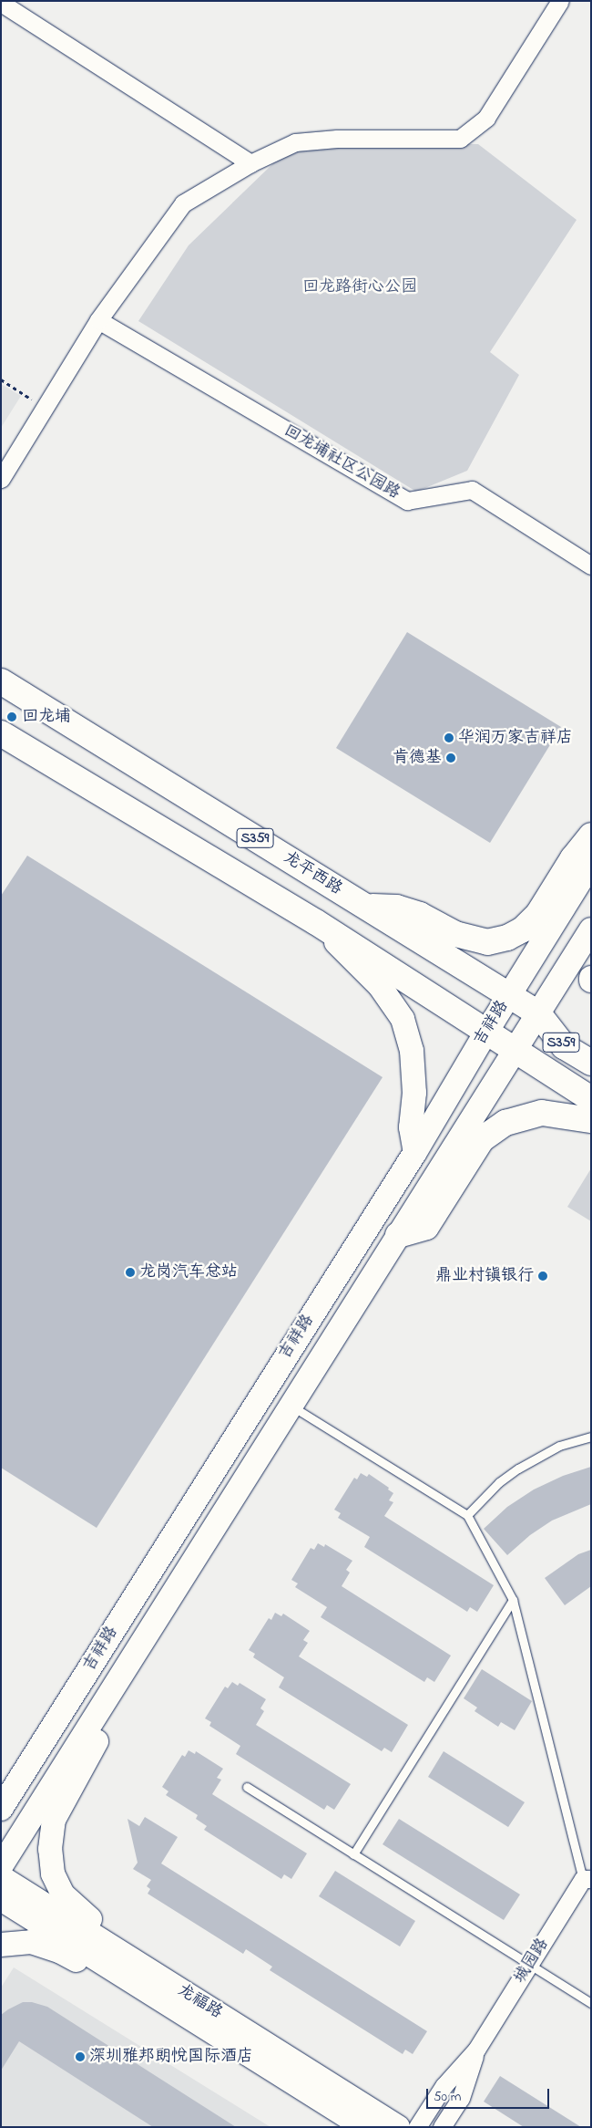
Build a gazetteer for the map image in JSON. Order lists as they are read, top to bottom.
{
  "streets": {
    "main road": [
      "S359",
      "龙平西路",
      "吉祥路",
      "龙福路"
    ],
    "street": ["回龙埔社区公园路", "城园路"]
  },
  "crossings": [
    ["S359", "吉祥路"],
    ["龙平西路", "吉祥路"]
  ],
  "parks": ["回龙路街心公园"],
  "places": [
    "回龙埔",
    "华润万家吉祥店",
    "肯德基",
    "龙岗汽车总站",
    "鼎业村镇银行",
    "深圳雅邦朗悦国际酒店"
  ],
  "scale_bar": "50 m"
}
